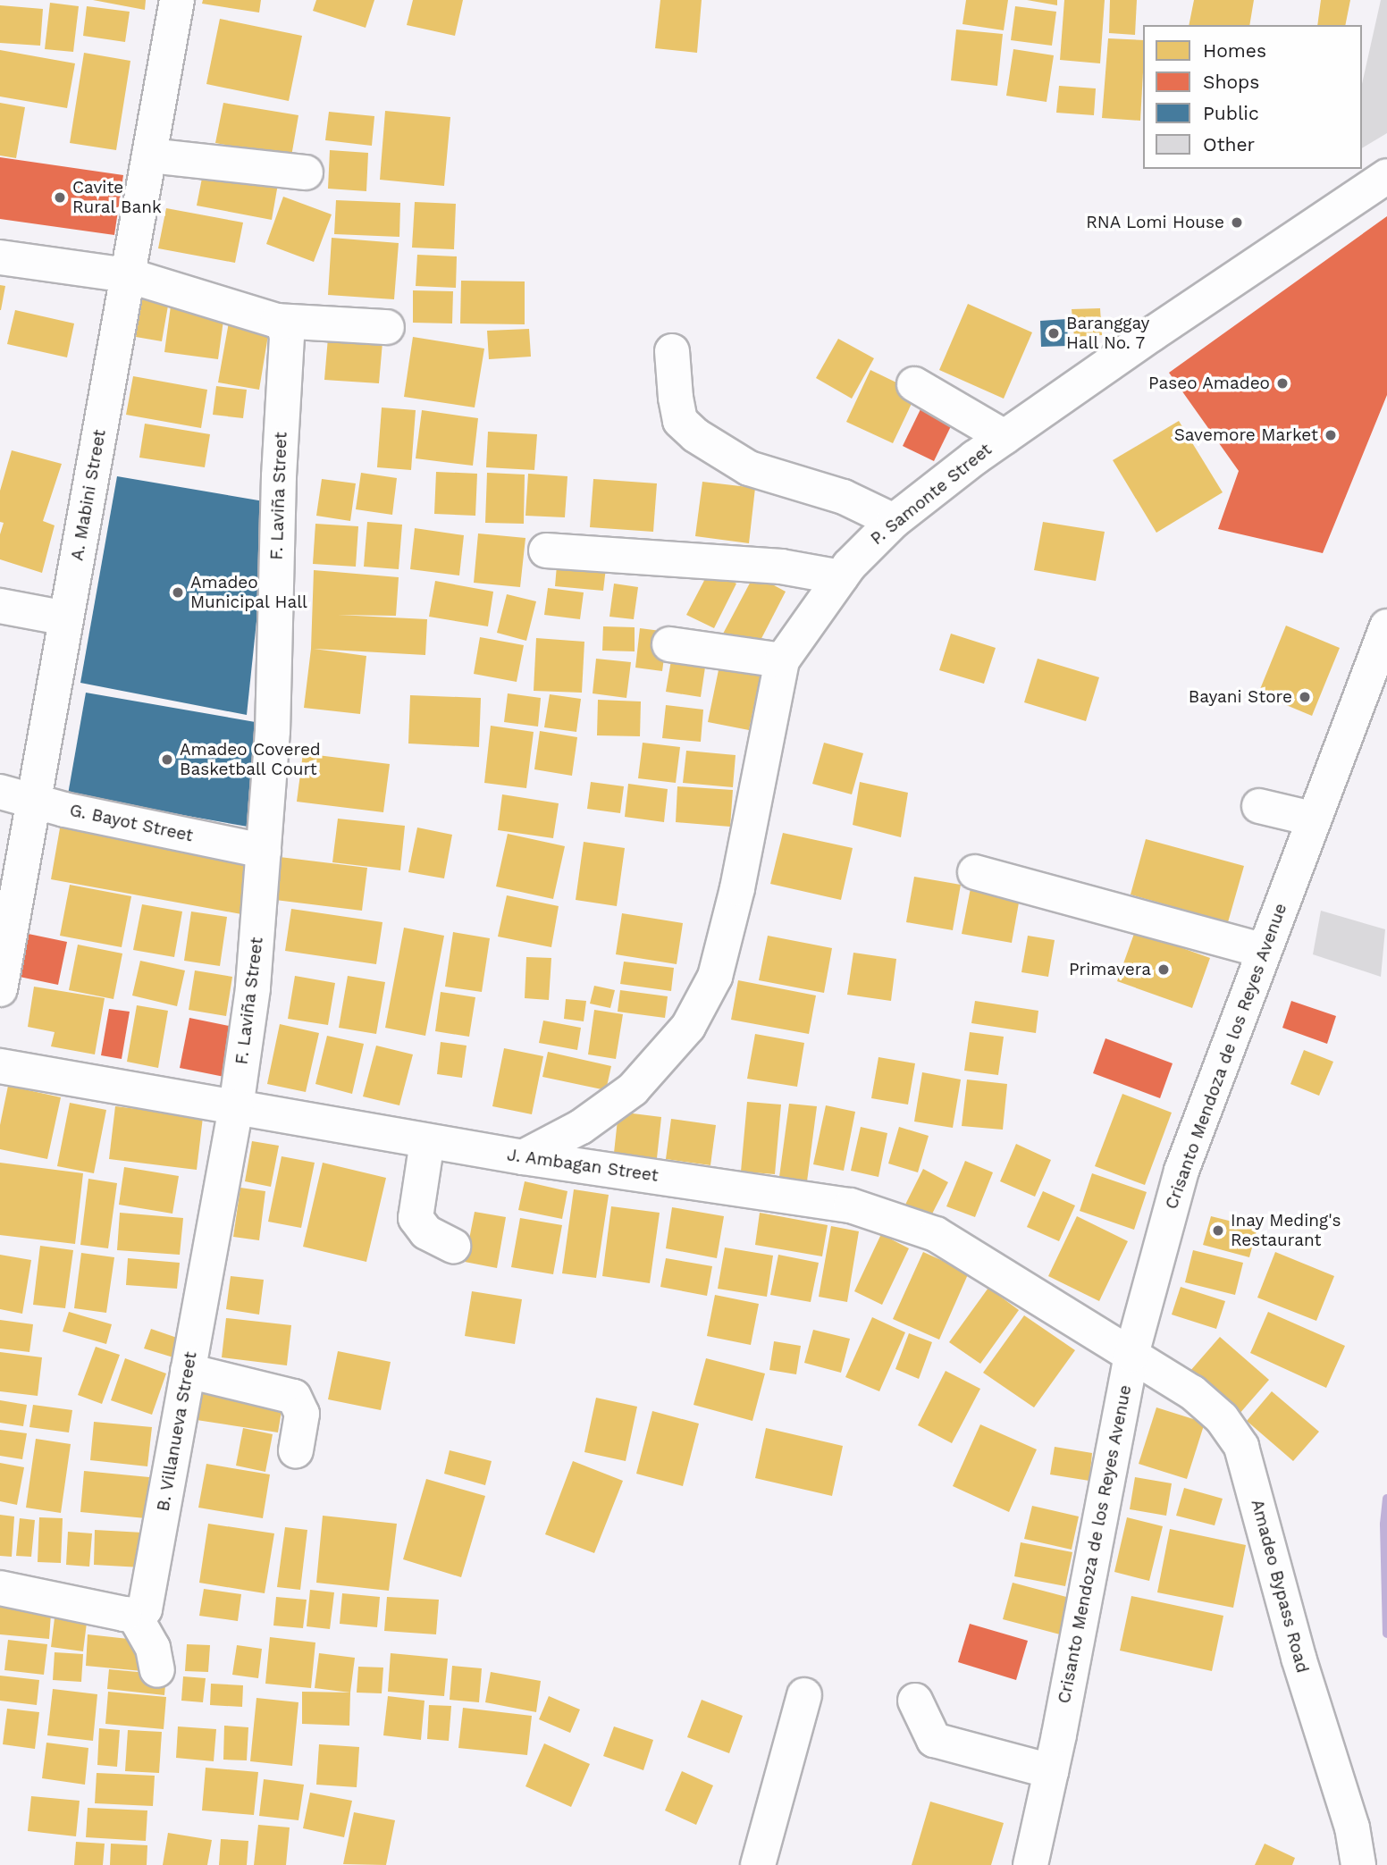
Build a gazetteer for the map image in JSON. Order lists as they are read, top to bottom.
{
  "streets": {
    "street": [
      "P. Samonte Street",
      "A. Mabini Street",
      "F. Laviña Street",
      "G. Bayot Street",
      "Crisanto Mendoza de los Reyes Avenue",
      "J. Ambagan Street",
      "B. Villanueva Street",
      "Amadeo Bypass Road"
    ]
  },
  "crossings": [
    ["P. Samonte Street", "J. Ambagan Street"],
    ["A. Mabini Street", "G. Bayot Street"],
    ["F. Laviña Street", "G. Bayot Street"],
    ["F. Laviña Street", "J. Ambagan Street"],
    ["F. Laviña Street", "B. Villanueva Street"],
    ["Crisanto Mendoza de los Reyes Avenue", "J. Ambagan Street"],
    ["Crisanto Mendoza de los Reyes Avenue", "Amadeo Bypass Road"],
    ["J. Ambagan Street", "B. Villanueva Street"],
    ["J. Ambagan Street", "Amadeo Bypass Road"]
  ],
  "places": [
    "Cavite Rural Bank",
    "RNA Lomi House",
    "Baranggay Hall No. 7",
    "Paseo Amadeo",
    "Savemore Market",
    "Amadeo Municipal Hall",
    "Bayani Store",
    "Amadeo Covered Basketball Court",
    "Primavera",
    "Inay Meding's Restaurant"
  ],
  "legend": [
    "Homes",
    "Shops",
    "Public",
    "Other"
  ]
}
